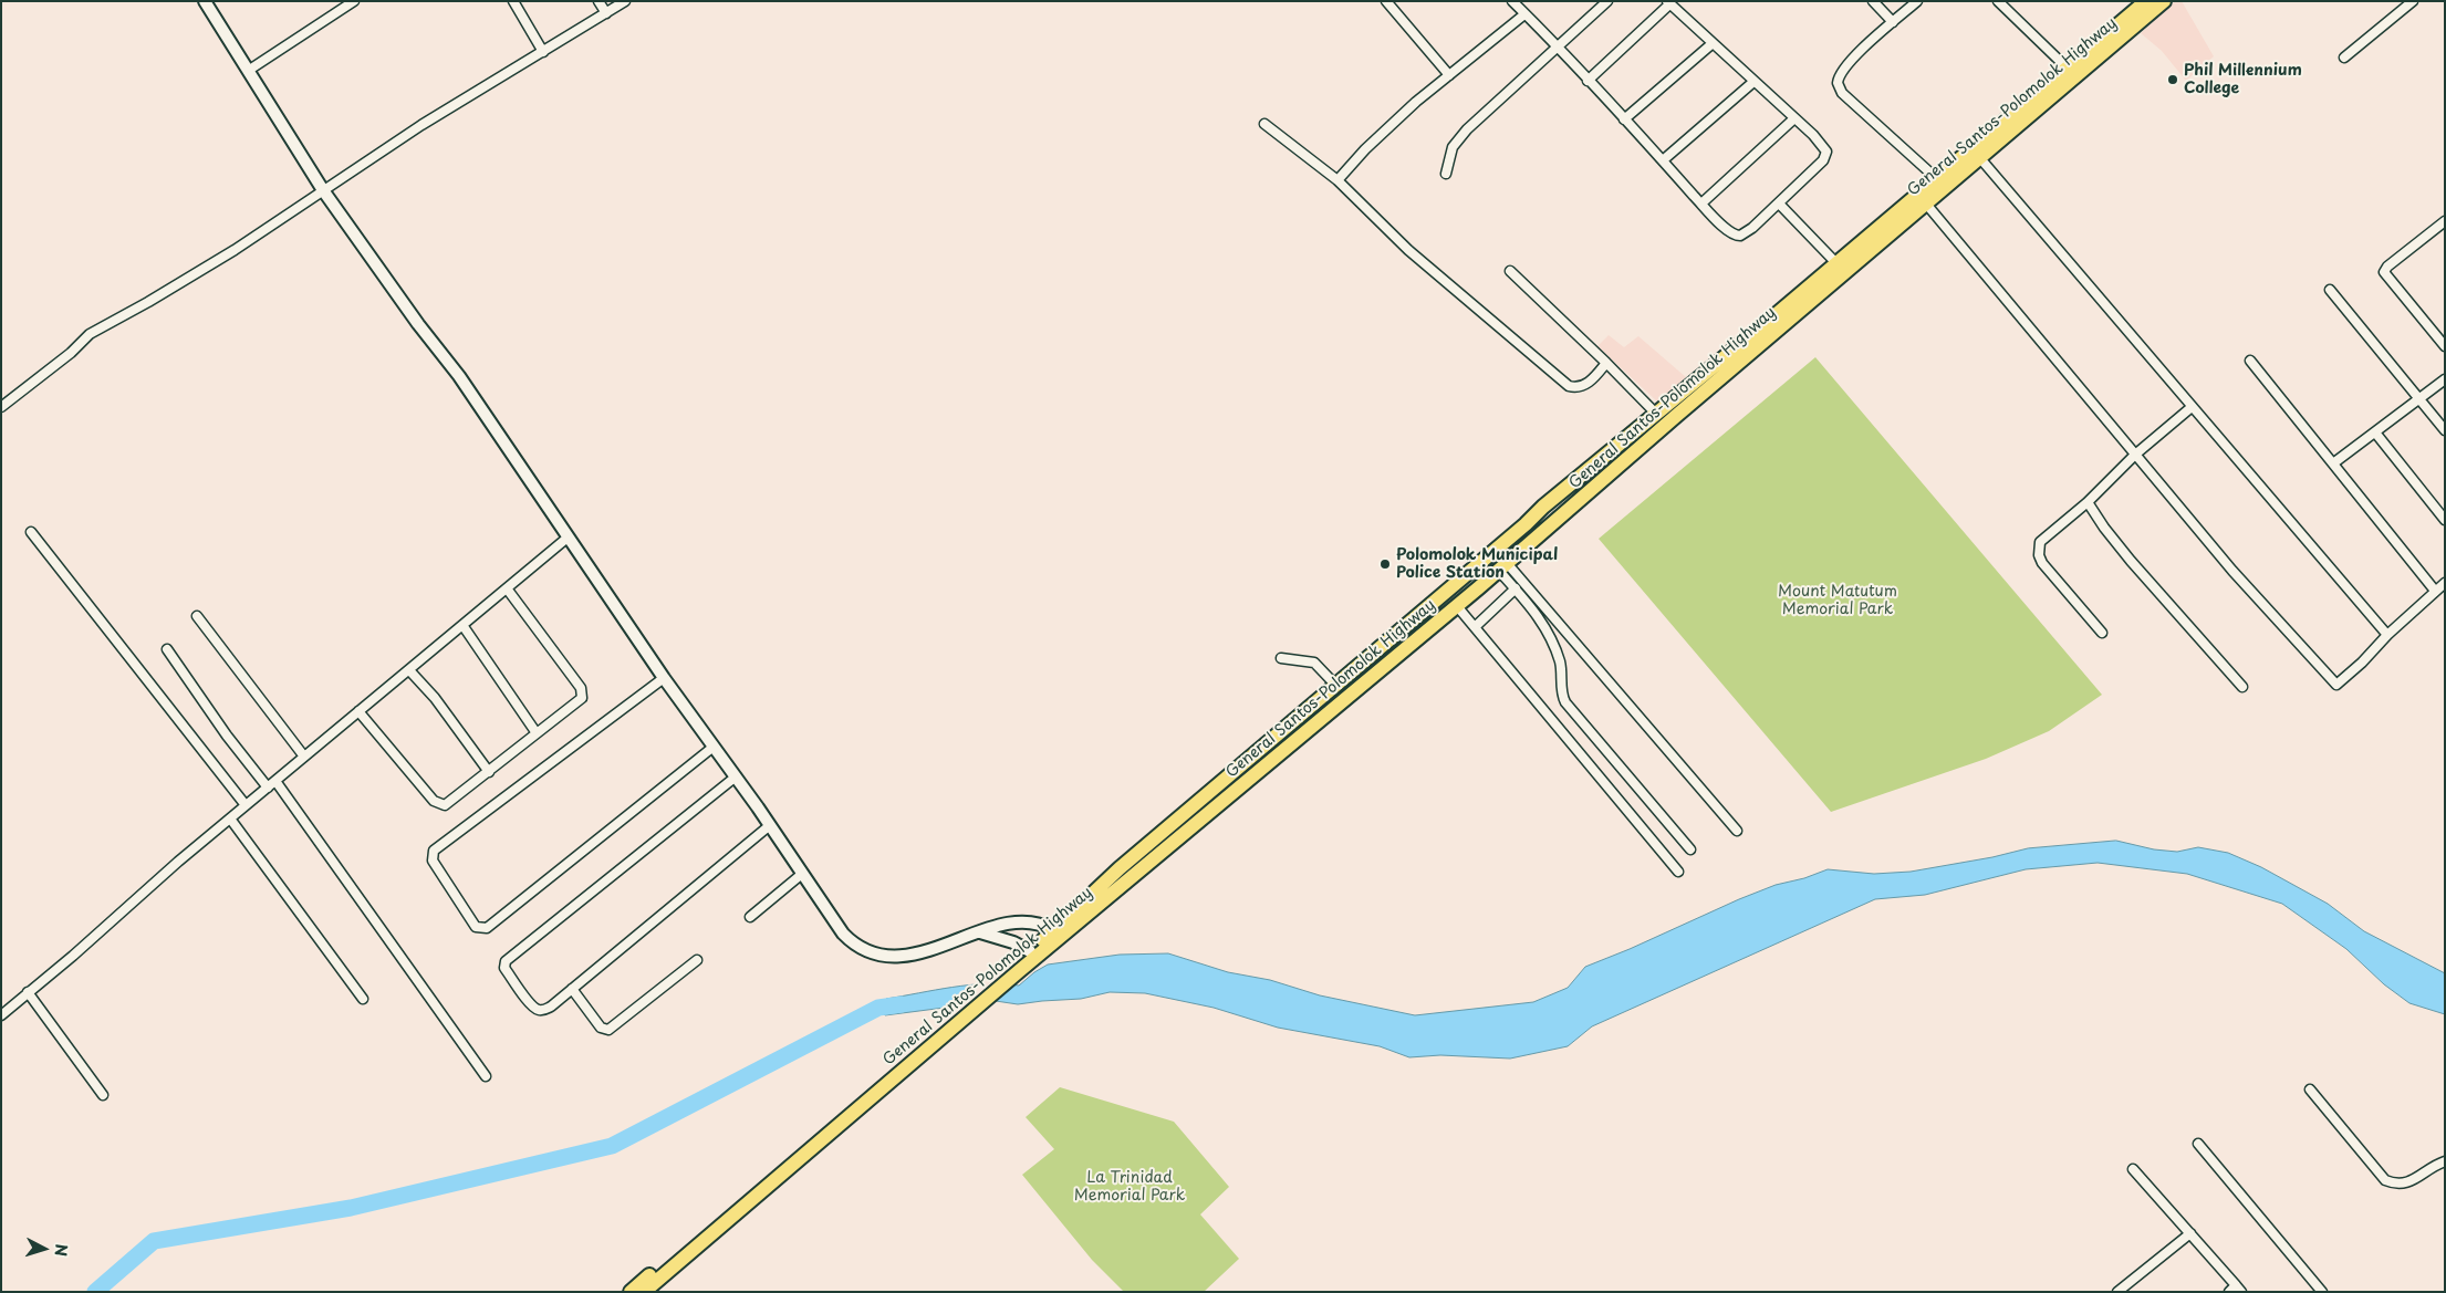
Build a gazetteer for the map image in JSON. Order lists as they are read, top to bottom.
{
  "streets": {
    "highway": ["General Santos-Polomolok Highway"]
  },
  "parks": ["Mount Matutum Memorial Park", "La Trinidad Memorial Park"],
  "places": ["Phil Millennium College", "Polomolok Municipal Police Station"],
  "north": "right"
}
